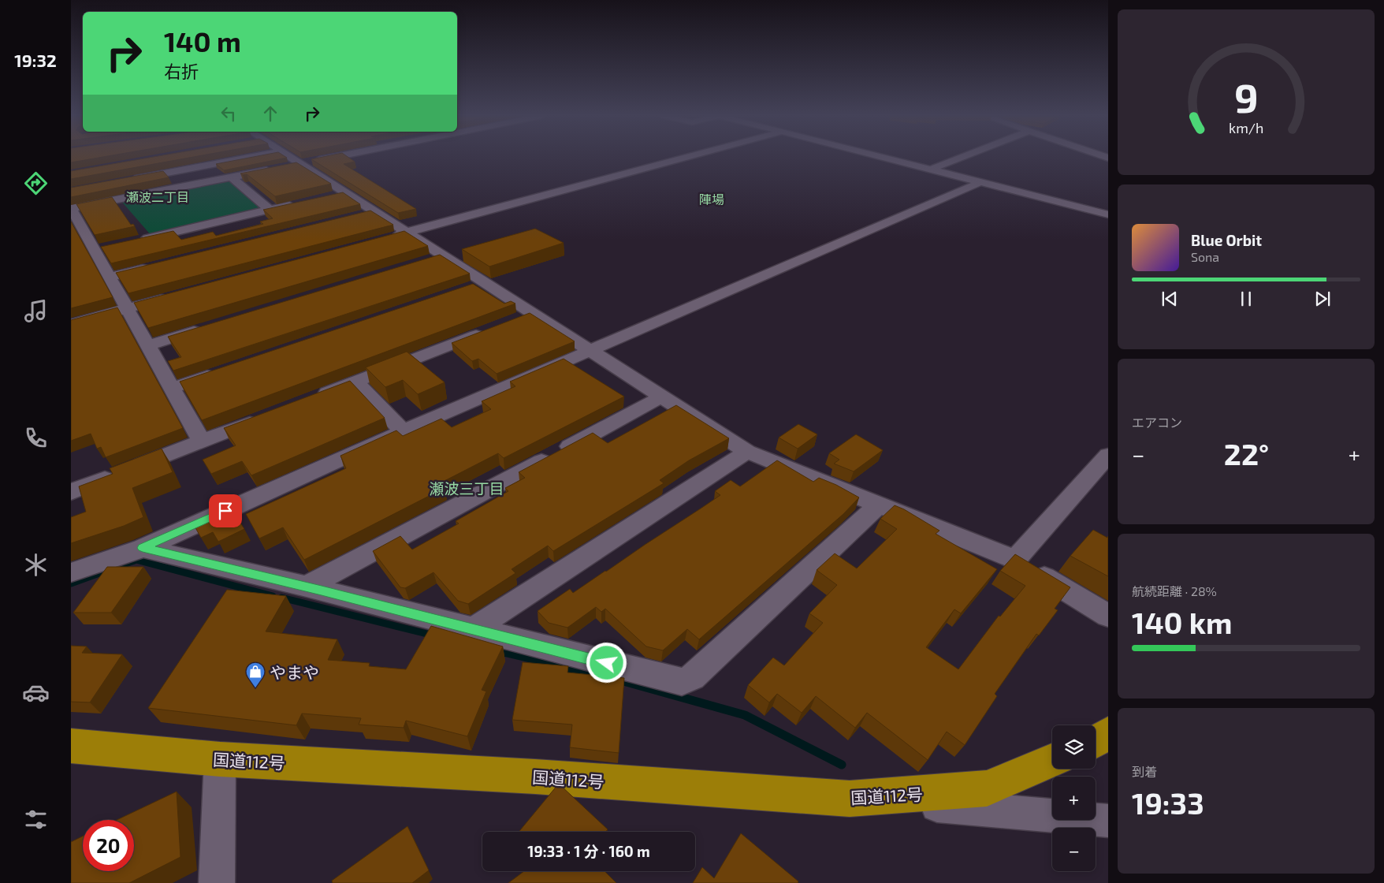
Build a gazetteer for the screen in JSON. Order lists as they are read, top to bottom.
{
  "streets": {
    "highway": ["国道112号"]
  },
  "districts": ["瀬波二丁目", "陣場", "瀬波三丁目"],
  "places": {
    "shop": ["やまや"]
  },
  "page": {
    "tabs": "19:32",
    "turn": ["140 m", "右折"],
    "song": ["Blue Orbit", "Sona"],
    "tile": [
      "エアコン",
      ["航続距離 · 28%", "140 km"],
      ["到着", "19:33"]
    ],
    "heat": ["−", "22°", "+"],
    "map_buttons": ["+", "−"],
    "limit": "20",
    "trip": "19:33 · 1 分 · 160 m",
    "gauge": ["9", "km/h"]
  }
}
